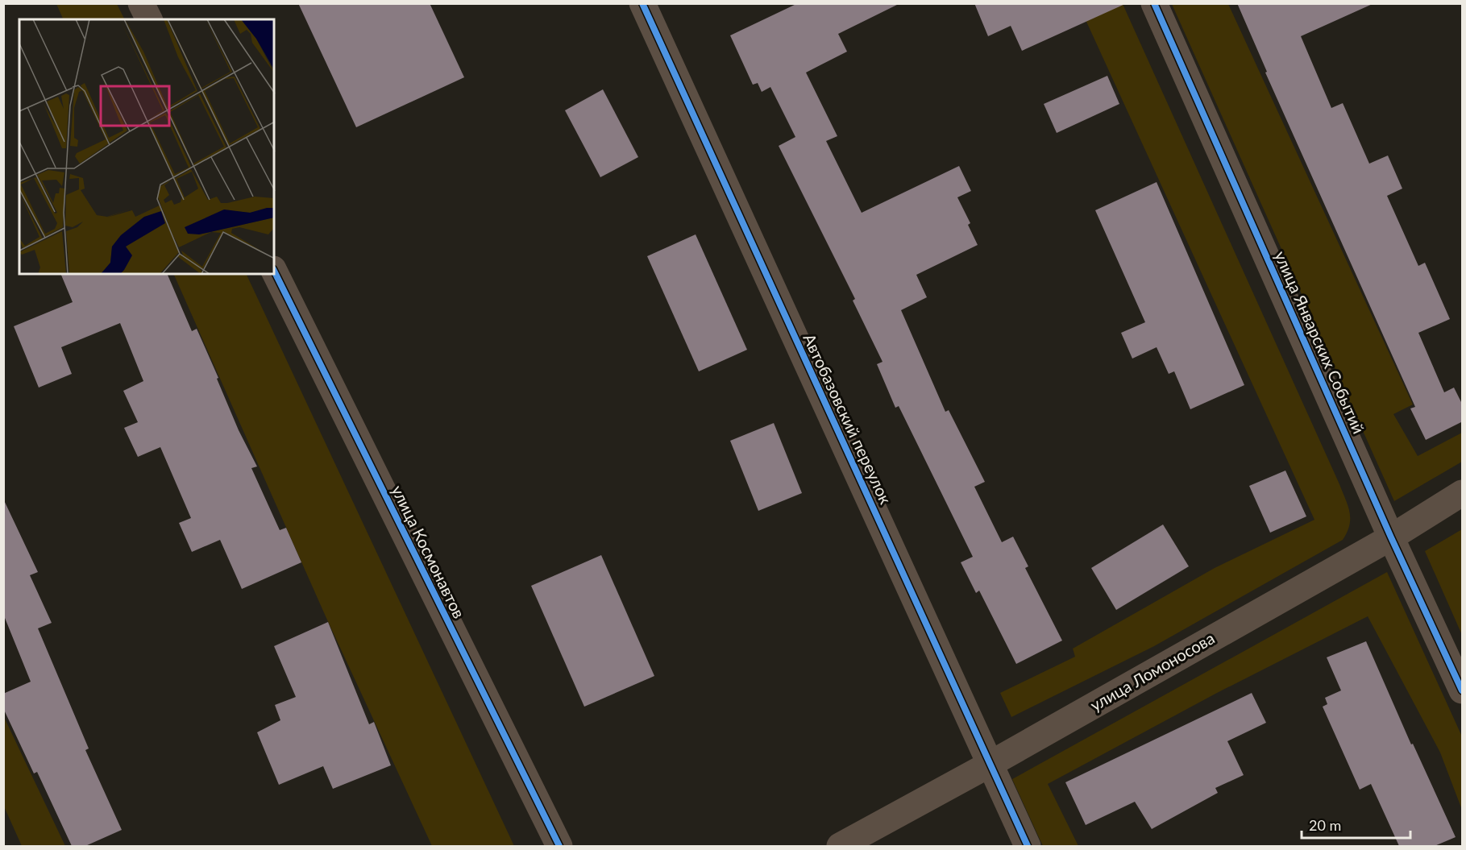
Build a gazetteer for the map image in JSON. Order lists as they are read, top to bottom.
{
  "streets": {
    "street": [
      "улица Январских Событий",
      "Автобазовский переулок",
      "улица Космонавтов",
      "улица Ломоносова"
    ]
  },
  "crossings": [
    ["улица Январских Событий", "улица Ломоносова"],
    ["Автобазовский переулок", "улица Ломоносова"]
  ],
  "scale_bar": "20 m"
}
